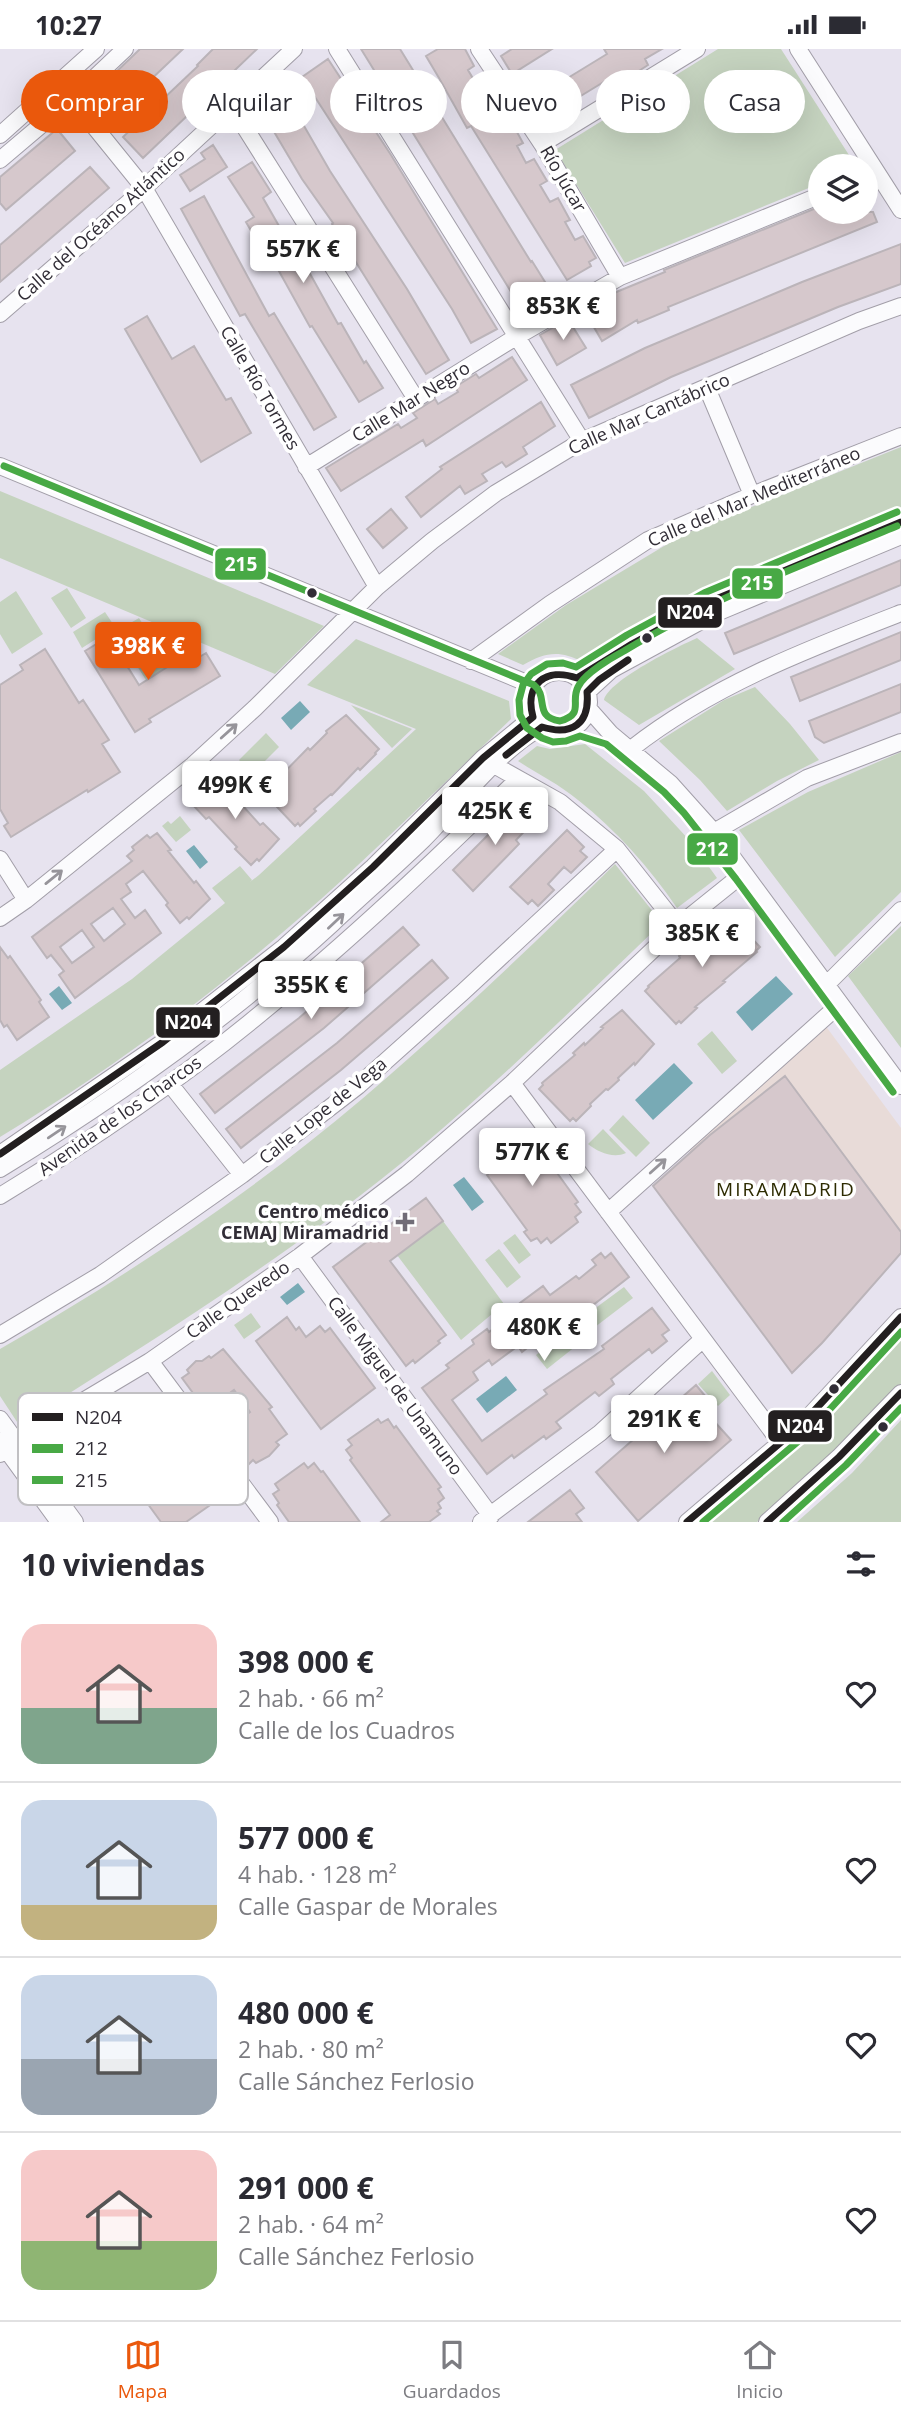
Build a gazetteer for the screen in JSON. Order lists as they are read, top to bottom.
{
  "streets": {
    "street": [
      "Río Júcar",
      "Calle del Océano Atlántico",
      "Calle Río Tormes",
      "Calle Mar Negro",
      "Calle Mar Cantábrico",
      "Calle del Mar Mediterráneo",
      "Calle Lope de Vega",
      "Avenida de los Charcos",
      "Calle Quevedo",
      "Calle Miguel de Unamuno"
    ]
  },
  "crossings": [
    ["Río Júcar", "Calle Mar Negro"],
    ["Calle del Océano Atlántico", "Calle Río Tormes"],
    ["Calle Río Tormes", "Calle Mar Negro"],
    ["Calle Río Tormes", "Calle Mar Cantábrico"],
    ["Calle Quevedo", "Calle Miguel de Unamuno"]
  ],
  "one_way": ["Calle Mar Cantábrico"],
  "districts": ["MIRAMADRID"],
  "places": {
    "health": ["Centro médico CEMAJ Miramadrid"]
  },
  "lines": ["transit line 215", "transit line 212", "transit line N204"],
  "legend": ["N204", "212", "215"],
  "page": {
    "status": "10:27",
    "chip": [
      "Comprar",
      "Alquilar",
      "Filtros",
      "Nuevo",
      "Piso",
      "Casa"
    ],
    "price": [
      "557K €",
      "853K €",
      "398K €",
      "499K €",
      "425K €",
      "385K €",
      "355K €",
      "577K €",
      "480K €",
      "291K €"
    ],
    "heading": "10 viviendas",
    "list": [
      {
        "name": "398 000 €",
        "note": "2 hab. · 66 m² · Calle de los Cuadros"
      },
      {
        "name": "577 000 €",
        "note": "4 hab. · 128 m² · Calle Gaspar de Morales"
      },
      {
        "name": "480 000 €",
        "note": "2 hab. · 80 m² · Calle Sánchez Ferlosio"
      },
      {
        "name": "291 000 €",
        "note": "2 hab. · 64 m² · Calle Sánchez Ferlosio"
      }
    ],
    "tabs": ["Mapa", "Guardados", "Inicio"]
  }
}
